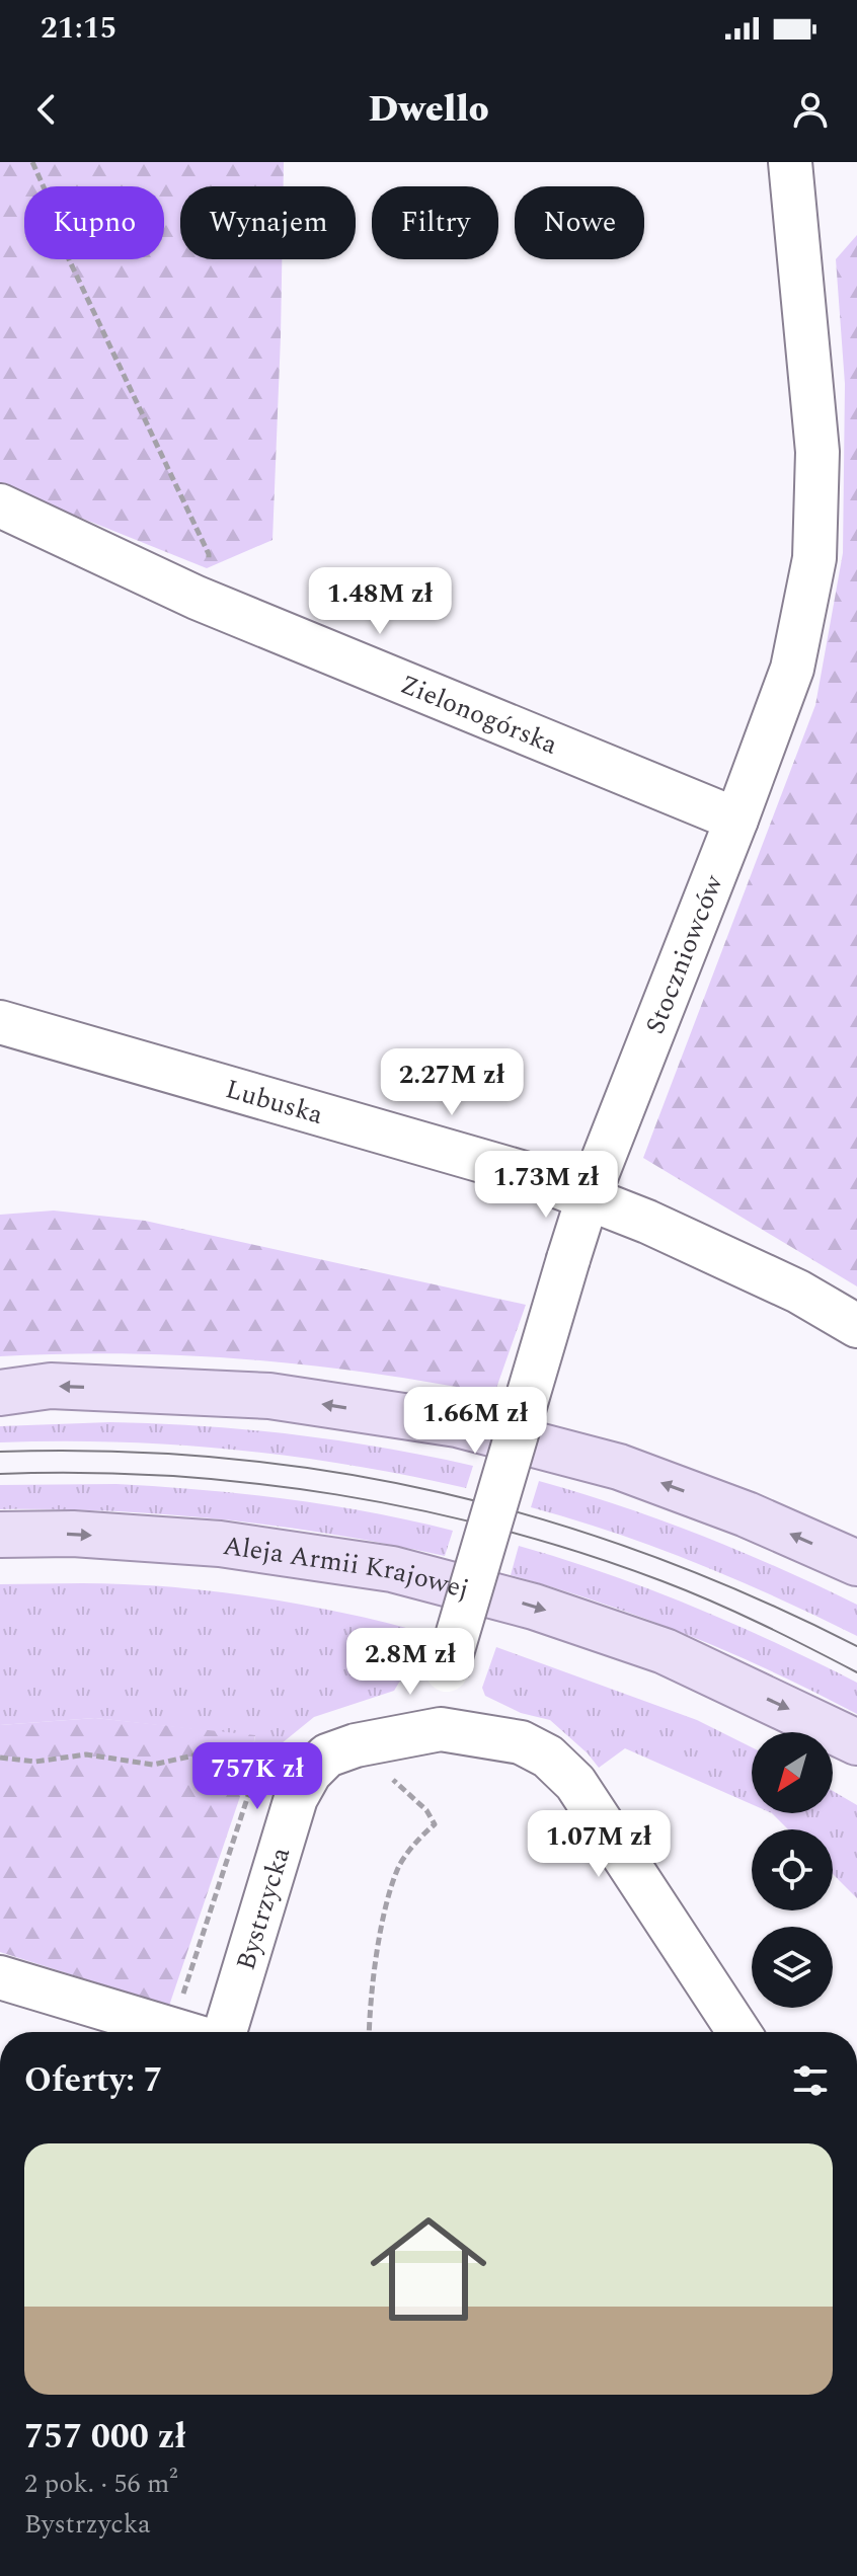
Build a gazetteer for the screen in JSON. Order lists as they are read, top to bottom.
{
  "streets": {
    "main road": ["Aleja Armii Krajowej"],
    "street": [
      "Zielonogórska",
      "Stoczniowców",
      "Lubuska",
      "Bystrzycka"
    ]
  },
  "crossings": [
    ["Zielonogórska", "Stoczniowców"],
    ["Stoczniowców", "Lubuska"],
    ["Stoczniowców", "Bystrzycka"]
  ],
  "north": "bottom left",
  "page": {
    "status": "21:15",
    "header": "Dwello",
    "chip": [
      "Kupno",
      "Wynajem",
      "Filtry",
      "Nowe"
    ],
    "price": [
      "1.48M zł",
      "2.27M zł",
      "1.73M zł",
      "1.66M zł",
      "2.8M zł",
      "757K zł",
      "1.07M zł"
    ],
    "heading": "Oferty: 7",
    "list": [
      {
        "name": "757 000 zł",
        "note": "2 pok. · 56 m² · Bystrzycka"
      }
    ]
  }
}
